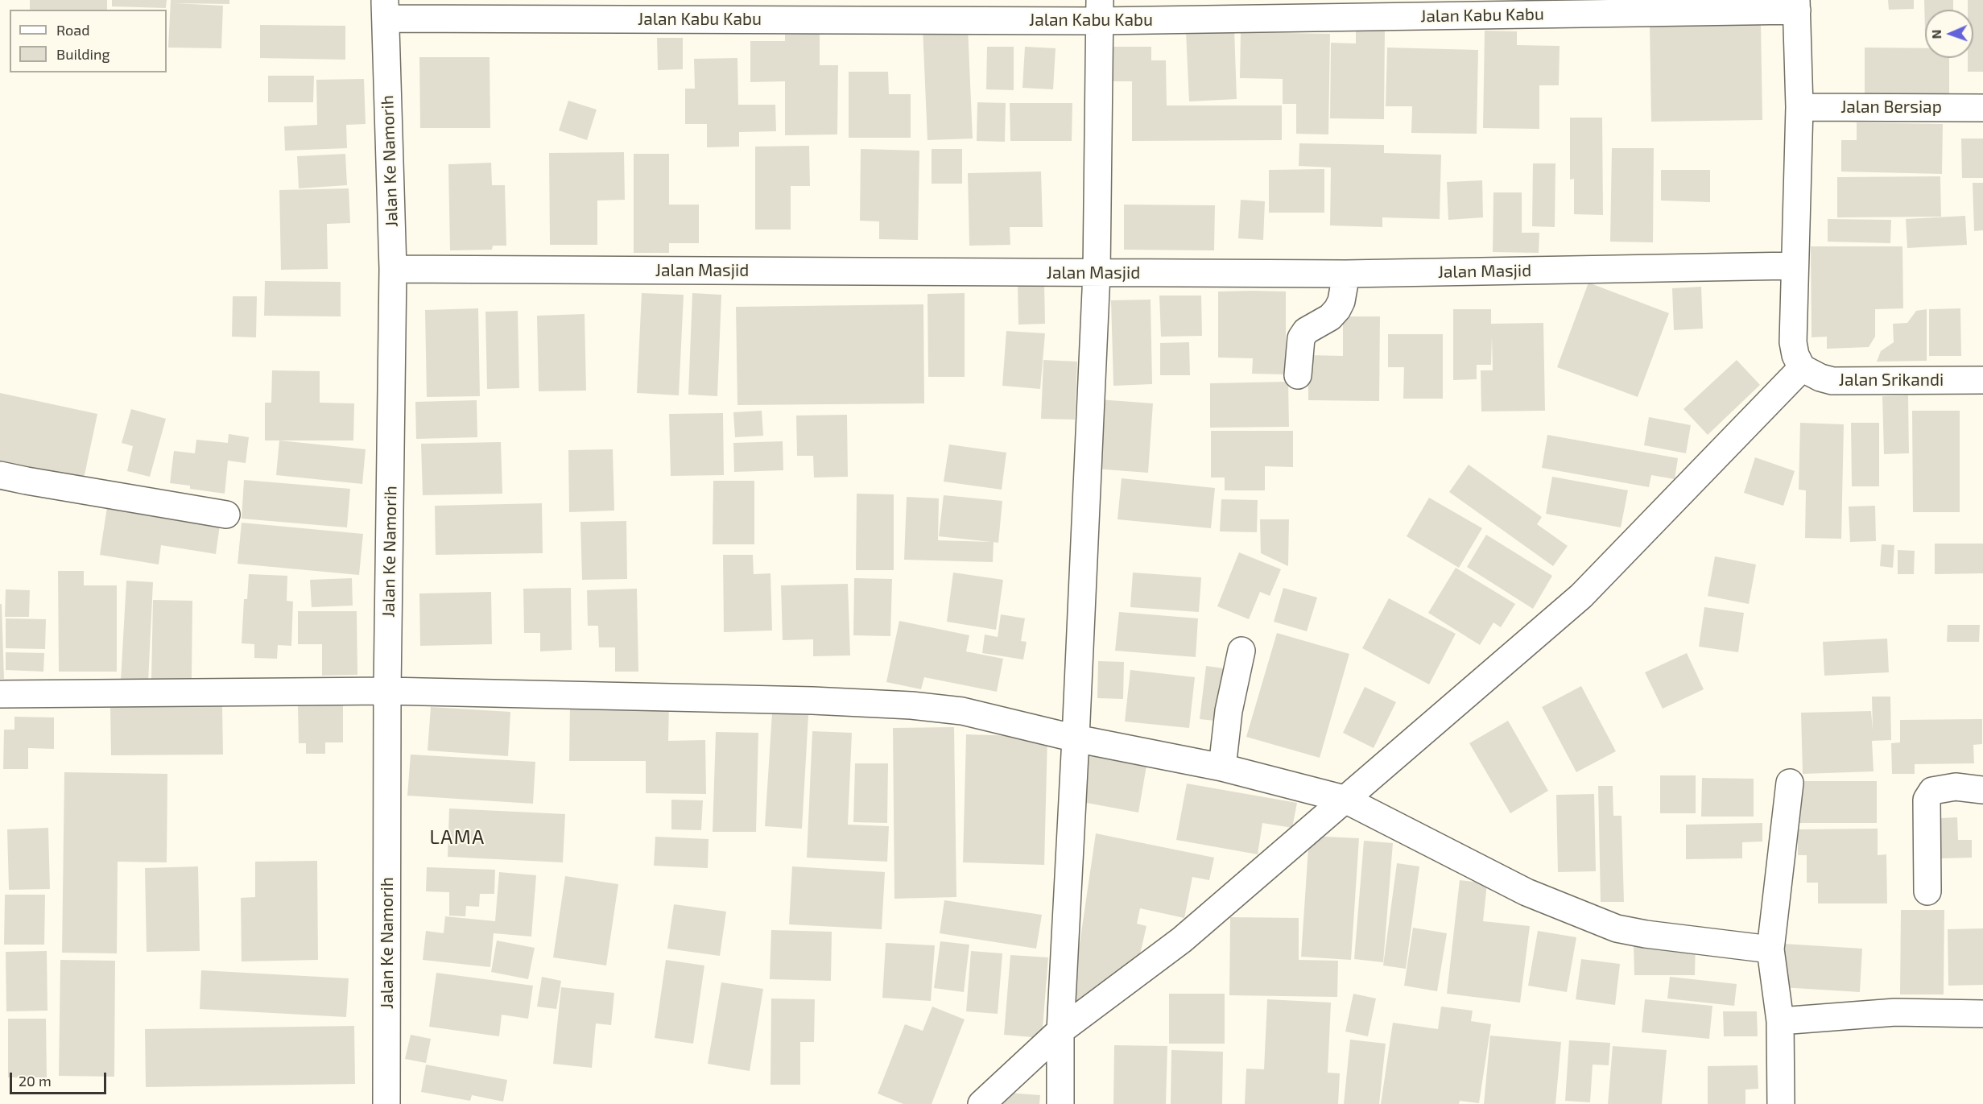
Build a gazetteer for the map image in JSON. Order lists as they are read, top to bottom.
{
  "streets": {
    "street": [
      "Jalan Kabu Kabu",
      "Jalan Bersiap",
      "Jalan Ke Namorih",
      "Jalan Masjid",
      "Jalan Srikandi"
    ]
  },
  "crossings": [
    ["Jalan Kabu Kabu", "Jalan Ke Namorih"],
    ["Jalan Ke Namorih", "Jalan Masjid"]
  ],
  "districts": ["LAMA"],
  "legend": ["Road", "Building"],
  "scale_bar": "20 m",
  "north": "left"
}
